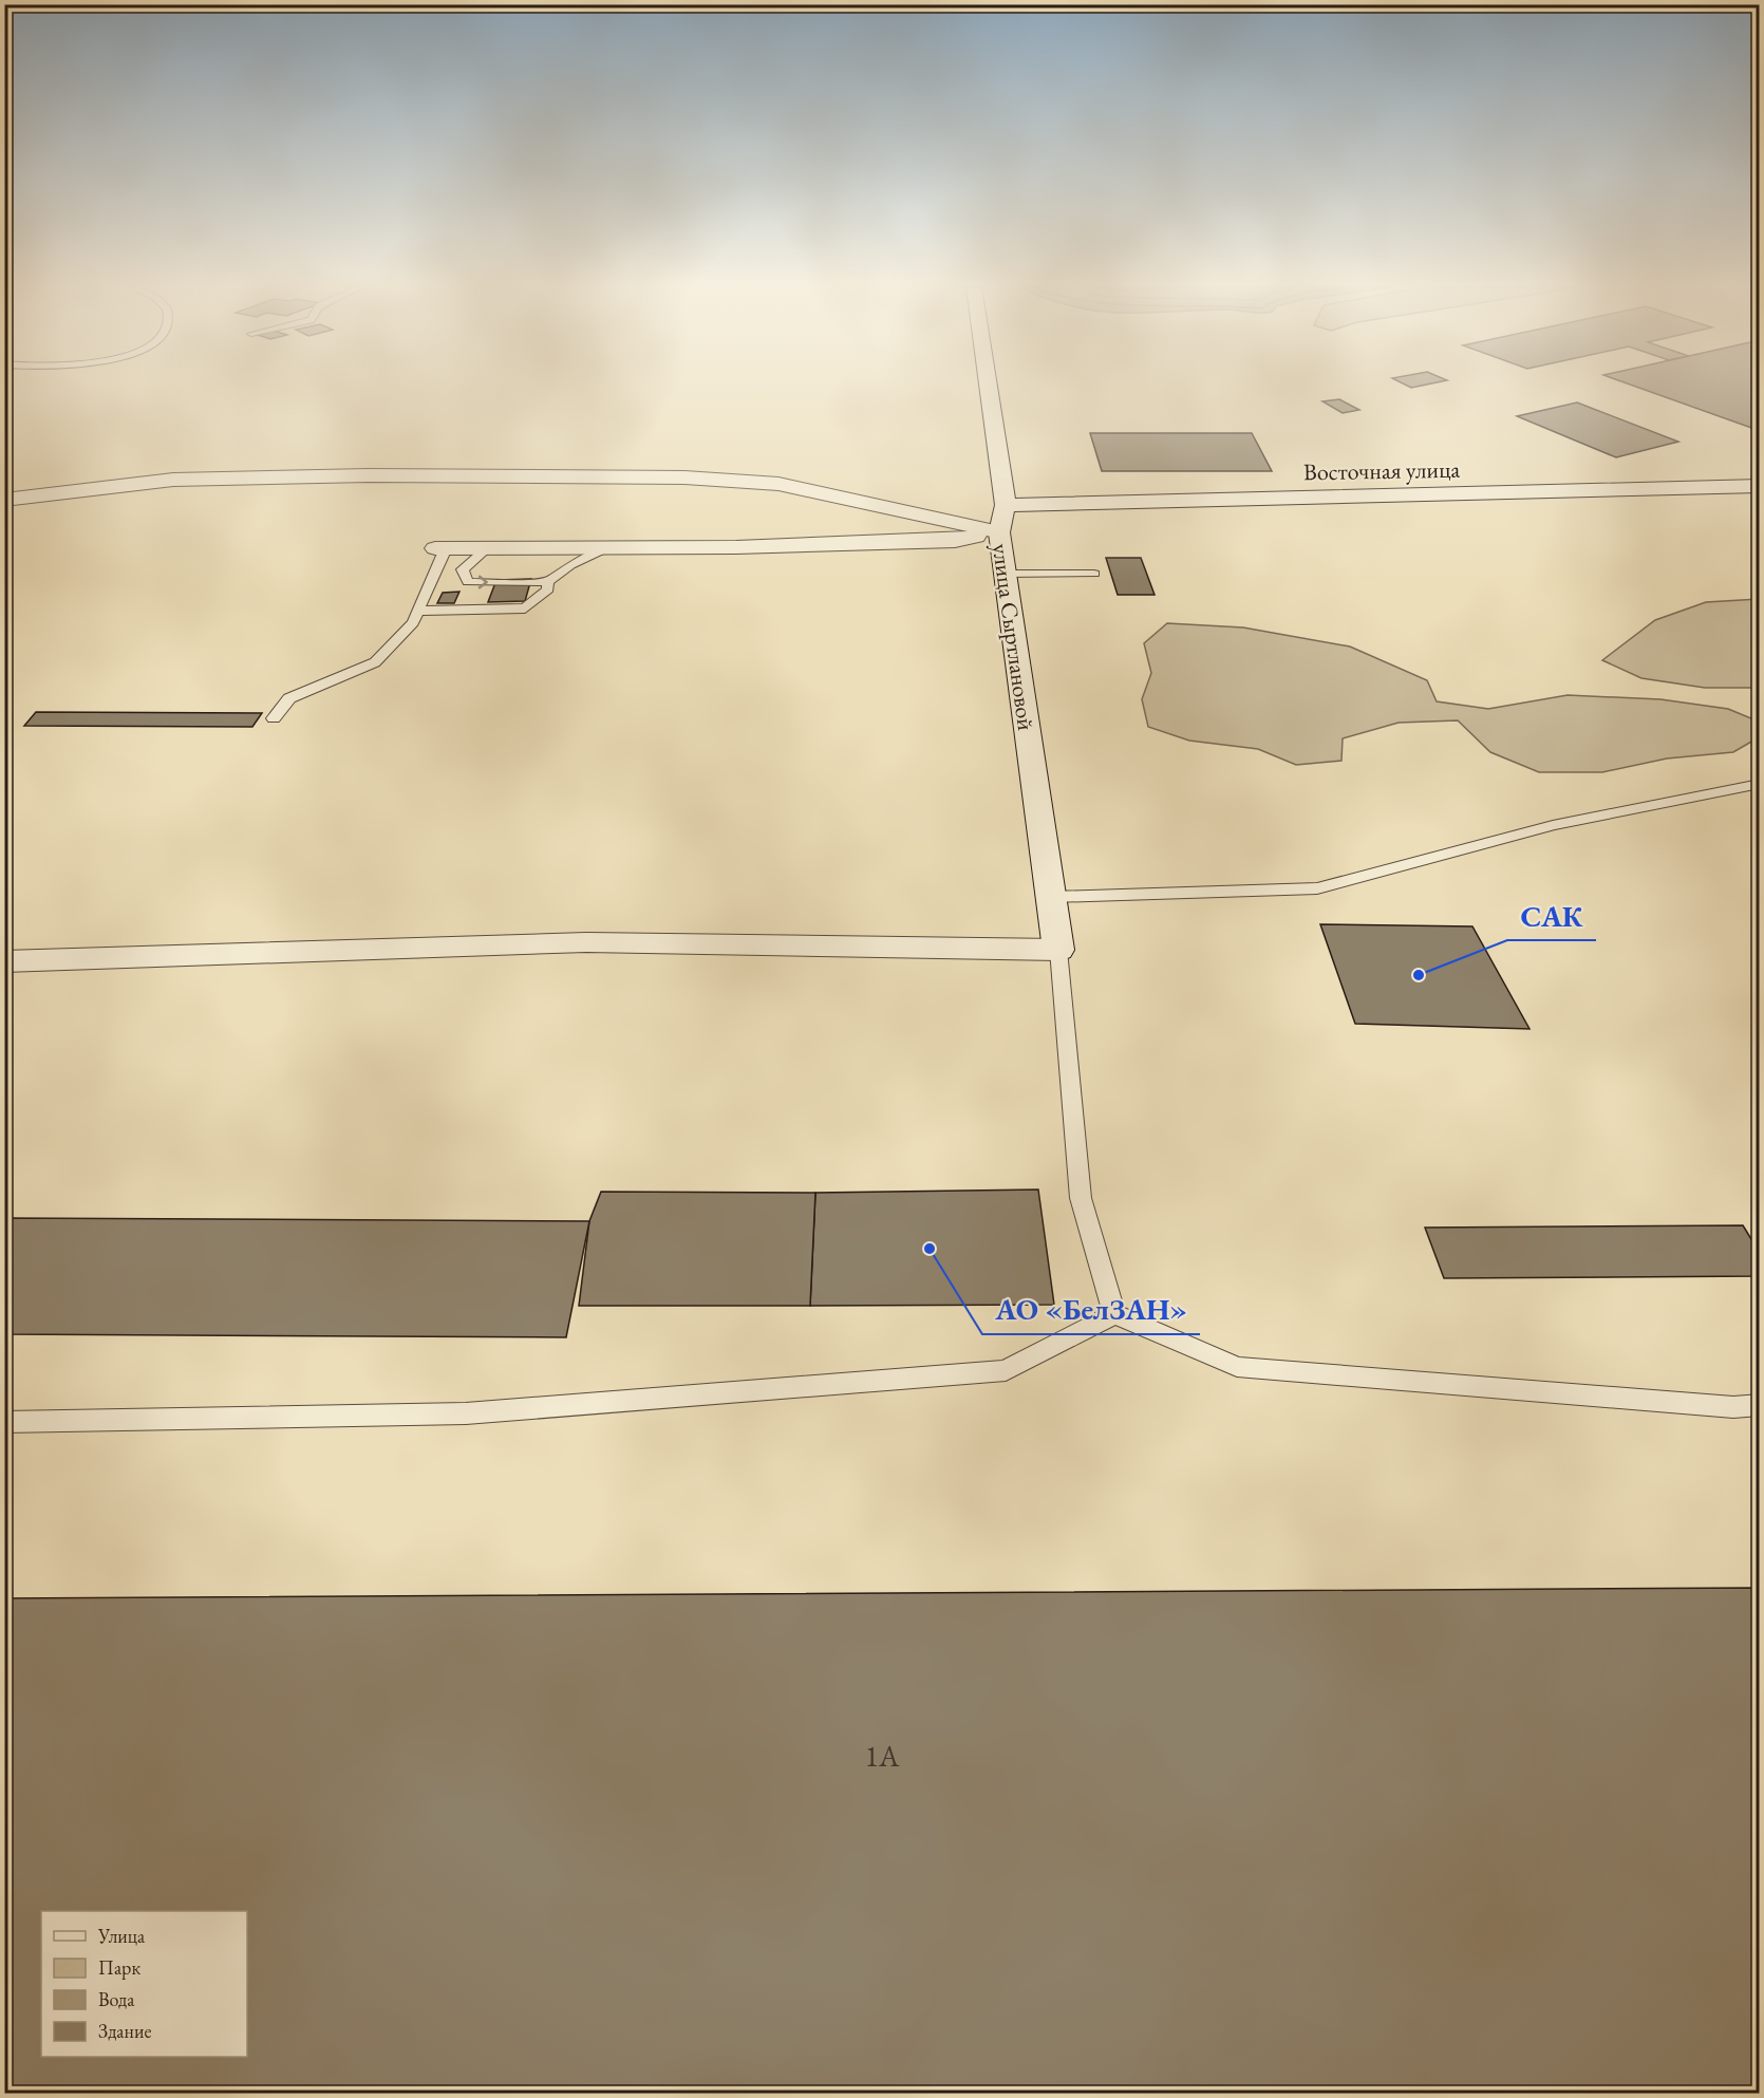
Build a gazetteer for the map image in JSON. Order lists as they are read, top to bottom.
{
  "streets": {
    "street": ["Восточная улица", "улица Сыртлановой"]
  },
  "crossings": [
    ["Восточная улица", "улица Сыртлановой"]
  ],
  "places": ["САК", "АО «БелЗАН»"],
  "house_numbers": ["1А"],
  "legend": [
    "Улица",
    "Парк",
    "Вода",
    "Здание"
  ]
}
